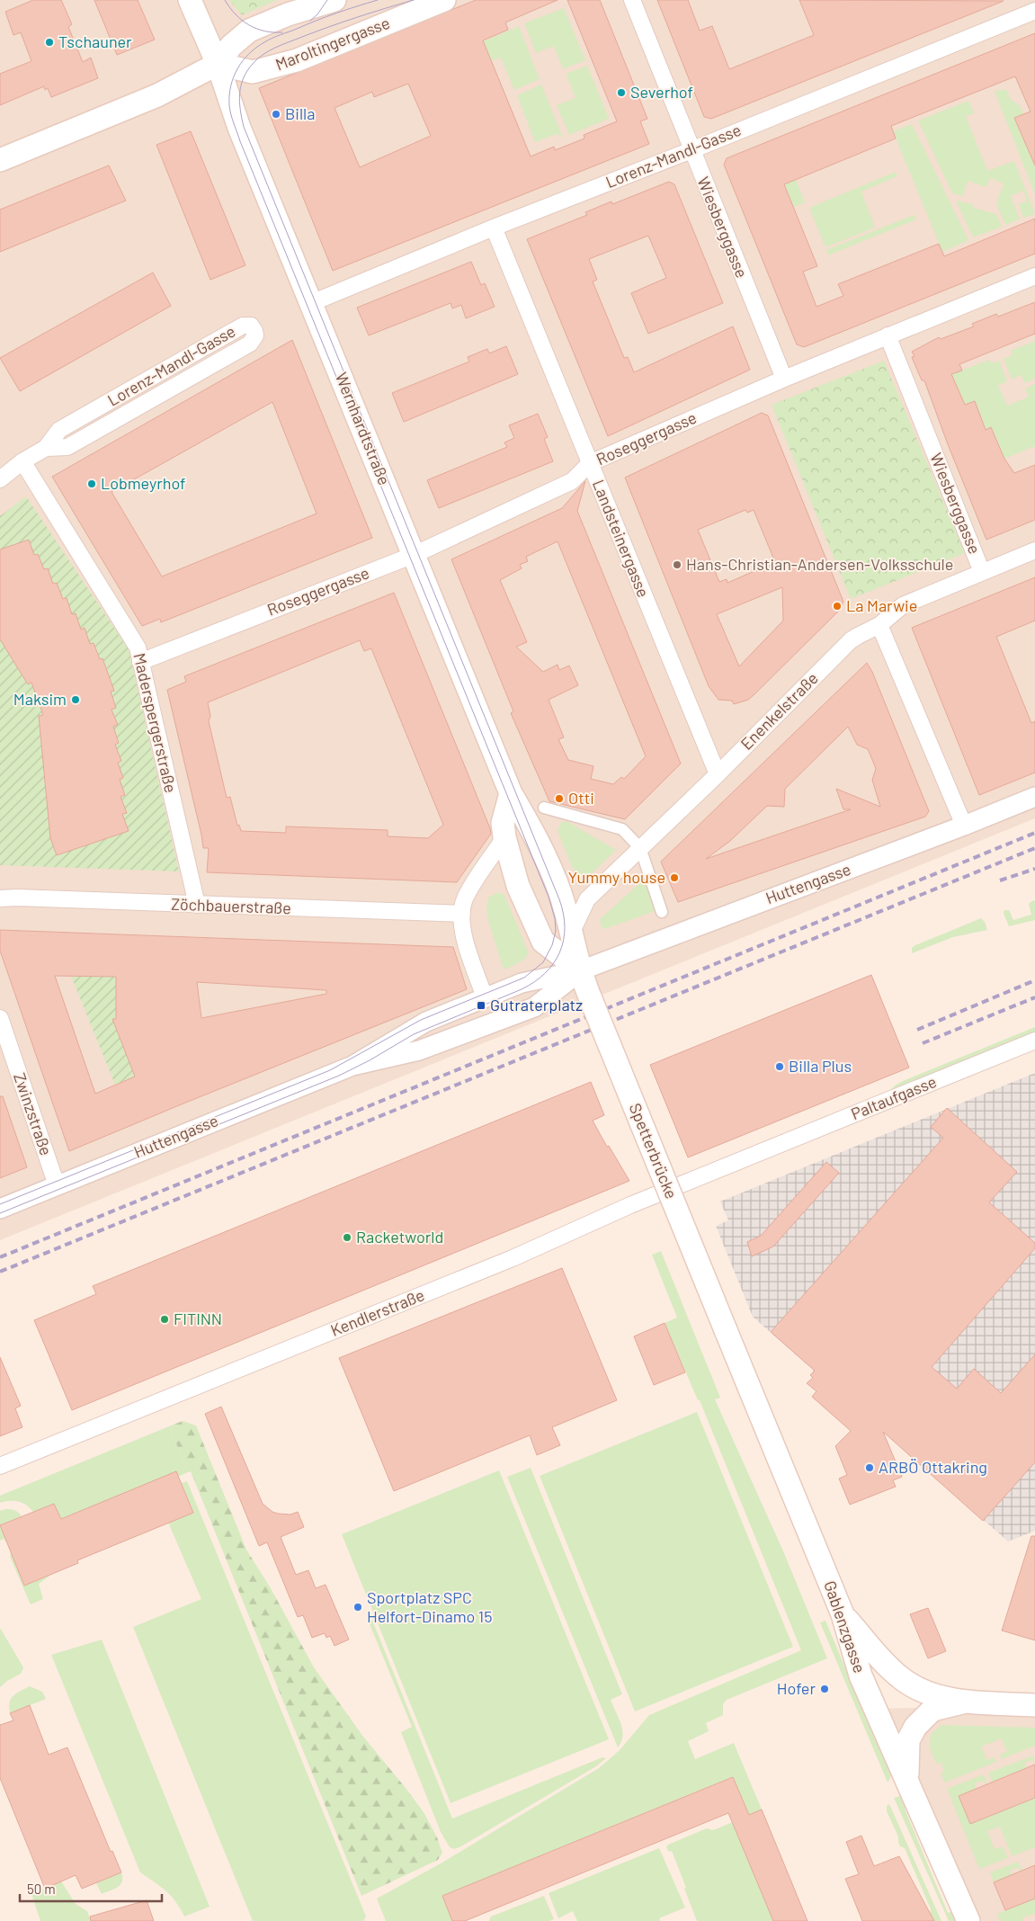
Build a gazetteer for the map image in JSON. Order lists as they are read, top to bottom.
{
  "streets": {
    "main road": [
      "Maroltingergasse",
      "Wernhardtstraße",
      "Spetterbrücke",
      "Gablenzgasse"
    ],
    "street": [
      "Lorenz-Mandl-Gasse",
      "Wiesberggasse",
      "Roseggergasse",
      "Landsteinergasse",
      "Enenkelstraße",
      "Maderspergerstraße",
      "Huttengasse",
      "Zöchbauerstraße",
      "Paltaufgasse",
      "Zwinzstraße",
      "Kendlerstraße"
    ]
  },
  "crossings": [
    ["Maroltingergasse", "Wernhardtstraße"],
    ["Lorenz-Mandl-Gasse", "Wiesberggasse"],
    ["Lorenz-Mandl-Gasse", "Wernhardtstraße"],
    ["Lorenz-Mandl-Gasse", "Landsteinergasse"],
    ["Lorenz-Mandl-Gasse", "Maderspergerstraße"],
    ["Wiesberggasse", "Roseggergasse"],
    ["Wiesberggasse", "Enenkelstraße"],
    ["Wernhardtstraße", "Roseggergasse"],
    ["Wernhardtstraße", "Enenkelstraße"],
    ["Wernhardtstraße", "Huttengasse"],
    ["Wernhardtstraße", "Spetterbrücke"],
    ["Roseggergasse", "Landsteinergasse"],
    ["Roseggergasse", "Maderspergerstraße"],
    ["Landsteinergasse", "Enenkelstraße"],
    ["Maderspergerstraße", "Zöchbauerstraße"],
    ["Huttengasse", "Zwinzstraße"],
    ["Huttengasse", "Spetterbrücke"],
    ["Paltaufgasse", "Kendlerstraße"],
    ["Spetterbrücke", "Gablenzgasse"]
  ],
  "places": {
    "other": [
      "Tschauner",
      "Severhof",
      "Billa",
      "Lobmeyrhof",
      "Hans-Christian-Andersen-Volksschule",
      "La Marwie",
      "Maksim",
      "Otti",
      "Yummy house",
      "Billa Plus",
      "Racketworld",
      "FITINN",
      "ARBÖ Ottakring",
      "Sportplatz SPC Helfort-Dinamo 15",
      "Hofer"
    ],
    "transit": ["Gutraterplatz"]
  },
  "scale_bar": "50 m"
}
